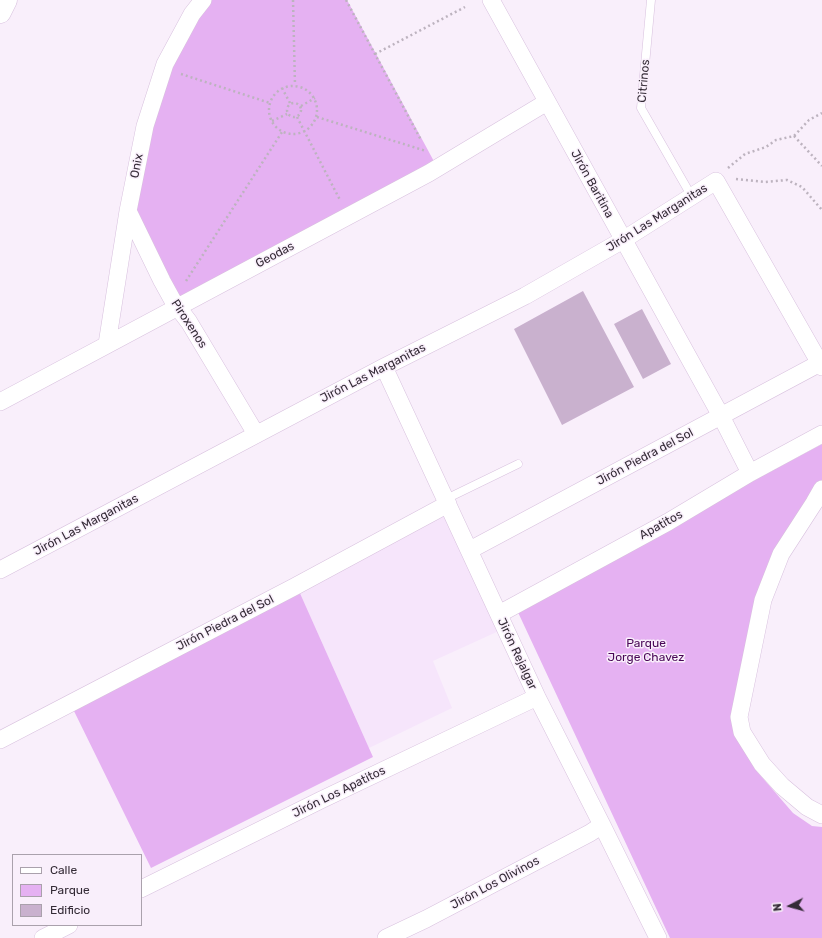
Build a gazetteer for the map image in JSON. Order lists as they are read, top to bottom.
{
  "streets": {
    "street": [
      "Onix",
      "Jirón Baritina",
      "Jirón Las Marganitas",
      "Geodas",
      "Piroxenos",
      "Jirón Piedra del Sol",
      "Apatitos",
      "Jirón Rejalgar",
      "Jirón Los Apatitos",
      "Jirón Los Olivinos"
    ],
    "lane": ["Citrinos"]
  },
  "crossings": [
    ["Citrinos", "Jirón Las Marganitas"],
    ["Onix", "Geodas"],
    ["Onix", "Piroxenos"],
    ["Jirón Baritina", "Jirón Las Marganitas"],
    ["Jirón Baritina", "Geodas"],
    ["Jirón Baritina", "Jirón Piedra del Sol"],
    ["Jirón Baritina", "Apatitos"],
    ["Jirón Las Marganitas", "Piroxenos"],
    ["Jirón Las Marganitas", "Jirón Rejalgar"],
    ["Geodas", "Piroxenos"],
    ["Jirón Piedra del Sol", "Jirón Rejalgar"],
    ["Apatitos", "Jirón Rejalgar"],
    ["Jirón Rejalgar", "Jirón Los Apatitos"],
    ["Jirón Rejalgar", "Jirón Los Olivinos"]
  ],
  "parks": ["Parque Jorge Chavez"],
  "legend": ["Calle", "Parque", "Edificio"],
  "north": "left"
}
